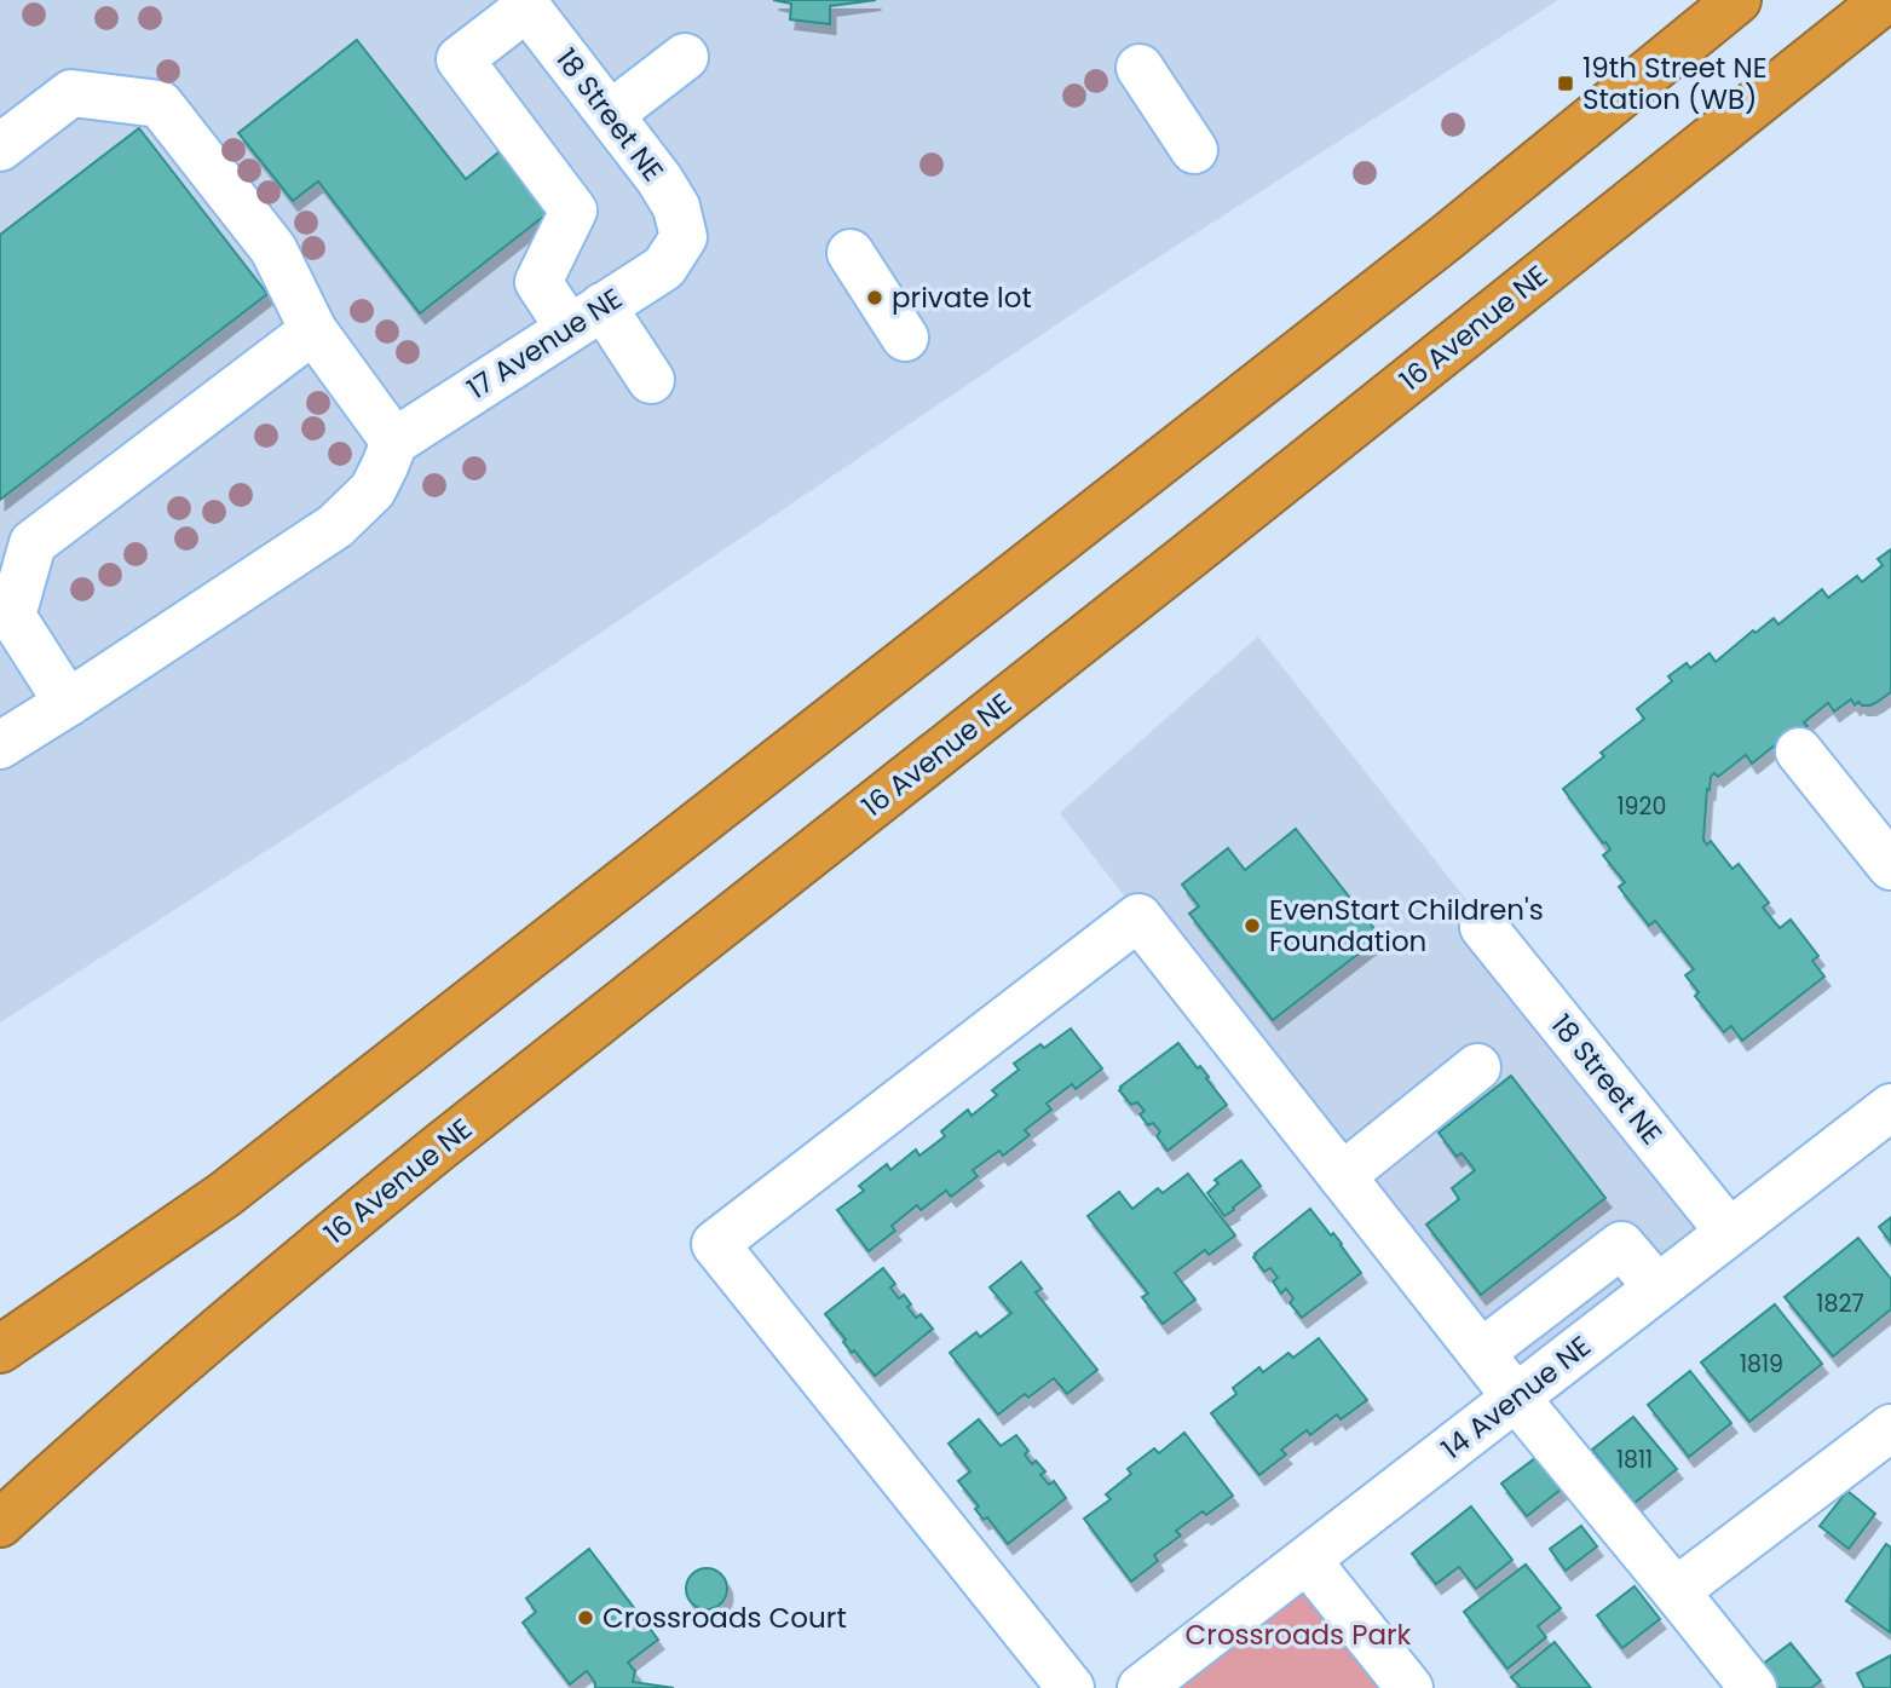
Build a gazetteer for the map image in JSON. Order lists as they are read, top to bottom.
{
  "streets": {
    "highway": ["16 Avenue NE"],
    "street": ["18 Street NE", "17 Avenue NE", "14 Avenue NE"]
  },
  "crossings": [
    ["18 Street NE", "17 Avenue NE"],
    ["18 Street NE", "14 Avenue NE"]
  ],
  "parks": ["Crossroads Park"],
  "places": {
    "transit": ["19th Street NE Station (WB)"],
    "other": ["private lot", "EvenStart Children's Foundation", "Crossroads Court"]
  },
  "house_numbers": [
    "1920",
    "1827",
    "1819",
    "1811"
  ]
}
